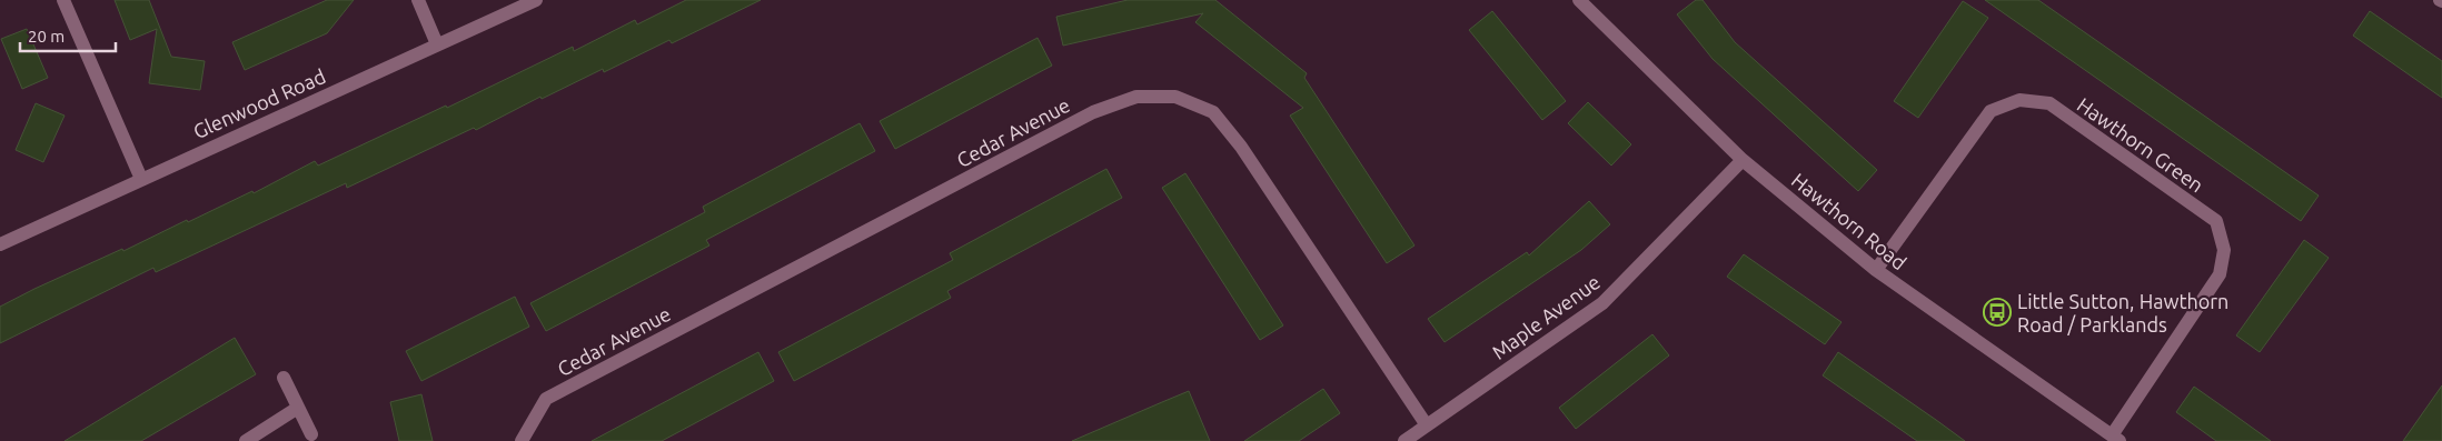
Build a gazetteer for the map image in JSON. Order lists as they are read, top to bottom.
{
  "streets": {
    "street": [
      "Glenwood Road",
      "Cedar Avenue",
      "Hawthorn Green",
      "Hawthorn Road",
      "Maple Avenue"
    ]
  },
  "crossings": [
    ["Cedar Avenue", "Maple Avenue"],
    ["Hawthorn Green", "Hawthorn Road"],
    ["Hawthorn Road", "Maple Avenue"]
  ],
  "places": {
    "bus stop": ["Little Sutton, Hawthorn Road / Parklands"]
  },
  "scale_bar": "20 m"
}
